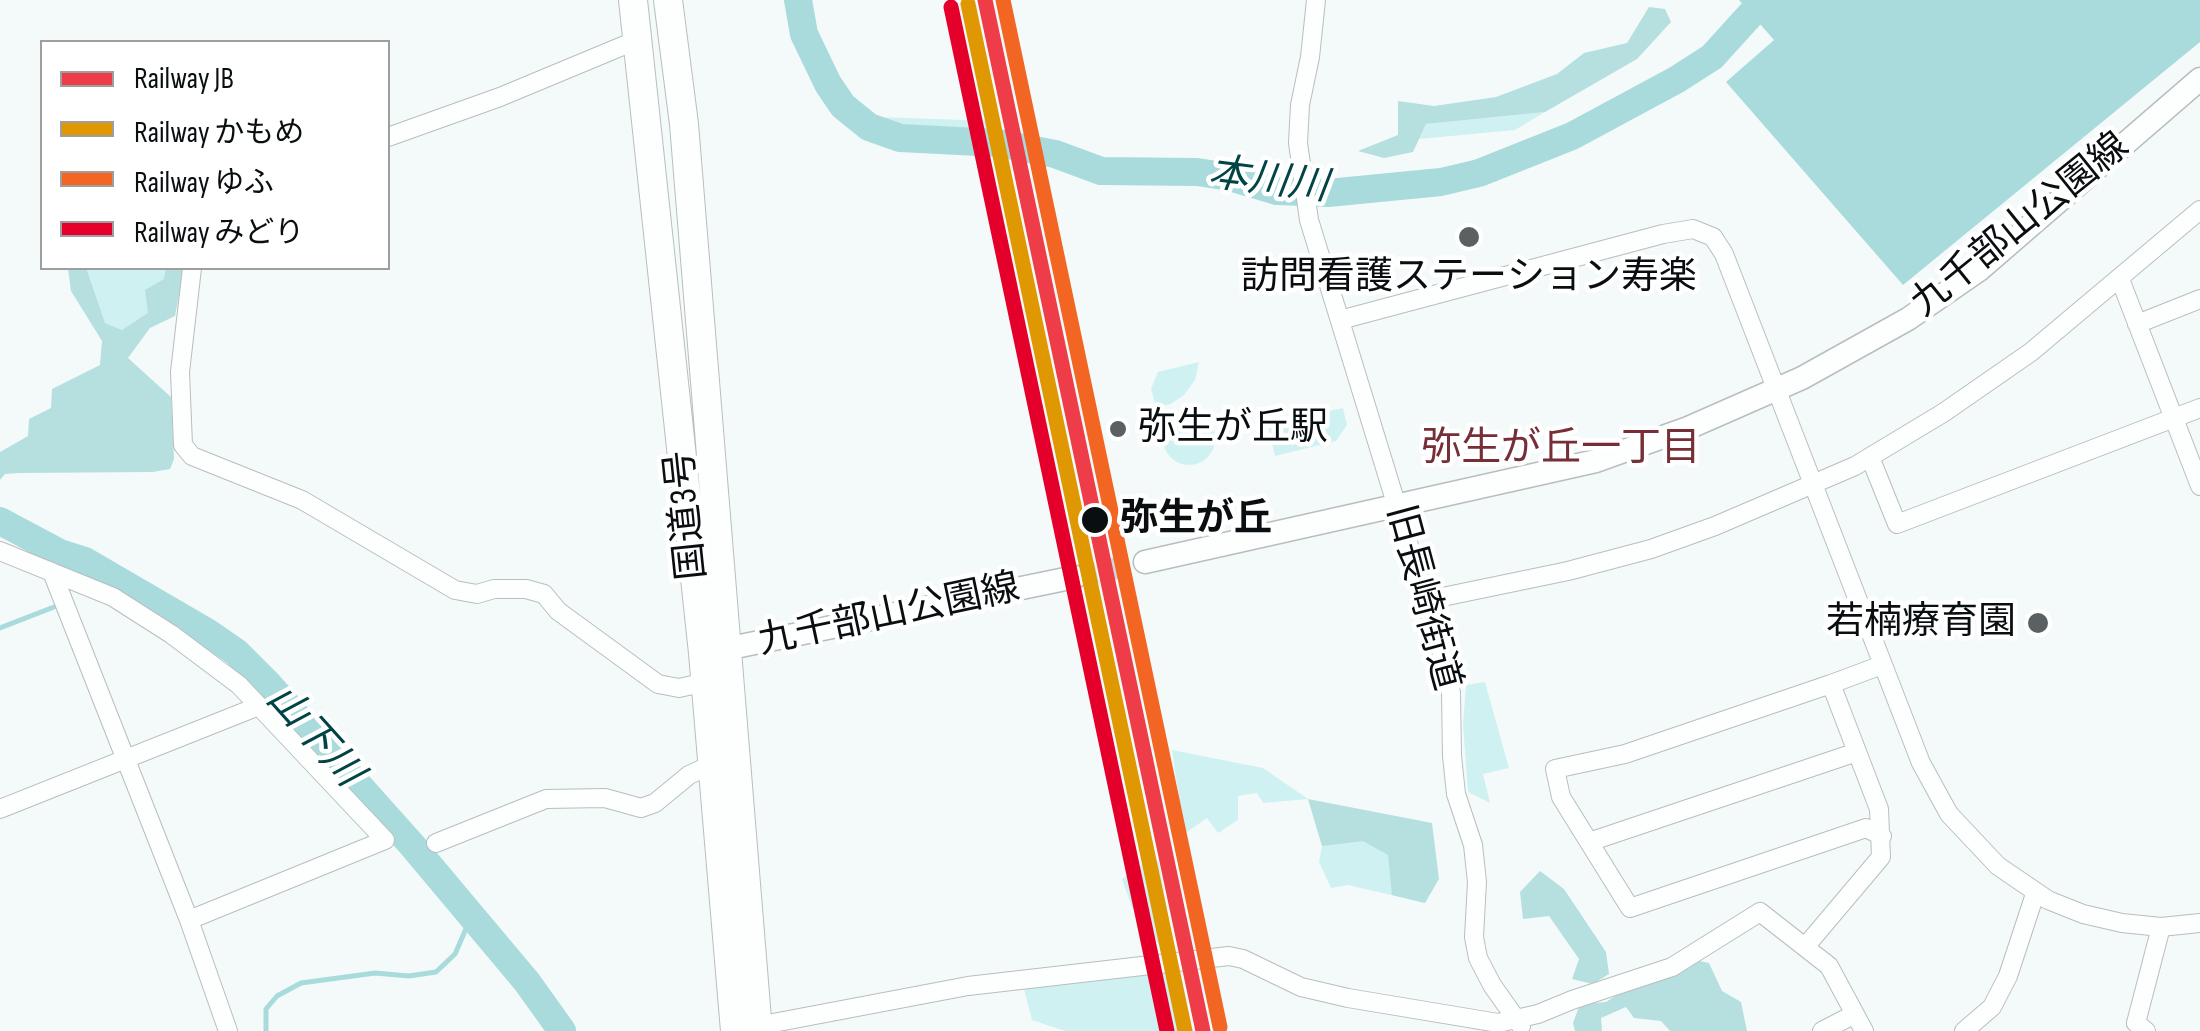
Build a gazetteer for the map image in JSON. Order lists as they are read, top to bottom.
{
  "streets": {
    "highway": ["国道3号"],
    "main road": ["九千部山公園線"],
    "street": ["旧長崎街道"]
  },
  "crossings": [
    ["九千部山公園線", "国道3号"],
    ["九千部山公園線", "旧長崎街道"]
  ],
  "districts": ["弥生が丘一丁目"],
  "water": ["本川川", "山下川"],
  "places": [
    "訪問看護ステーション寿楽",
    "弥生が丘駅",
    "弥生が丘",
    "若楠療育園"
  ],
  "lines": [
    "rail line JB",
    "rail line ゆふ",
    "rail line かもめ",
    "rail line みどり"
  ],
  "legend": [
    "Railway JB",
    "Railway かもめ",
    "Railway ゆふ",
    "Railway みどり"
  ]
}
